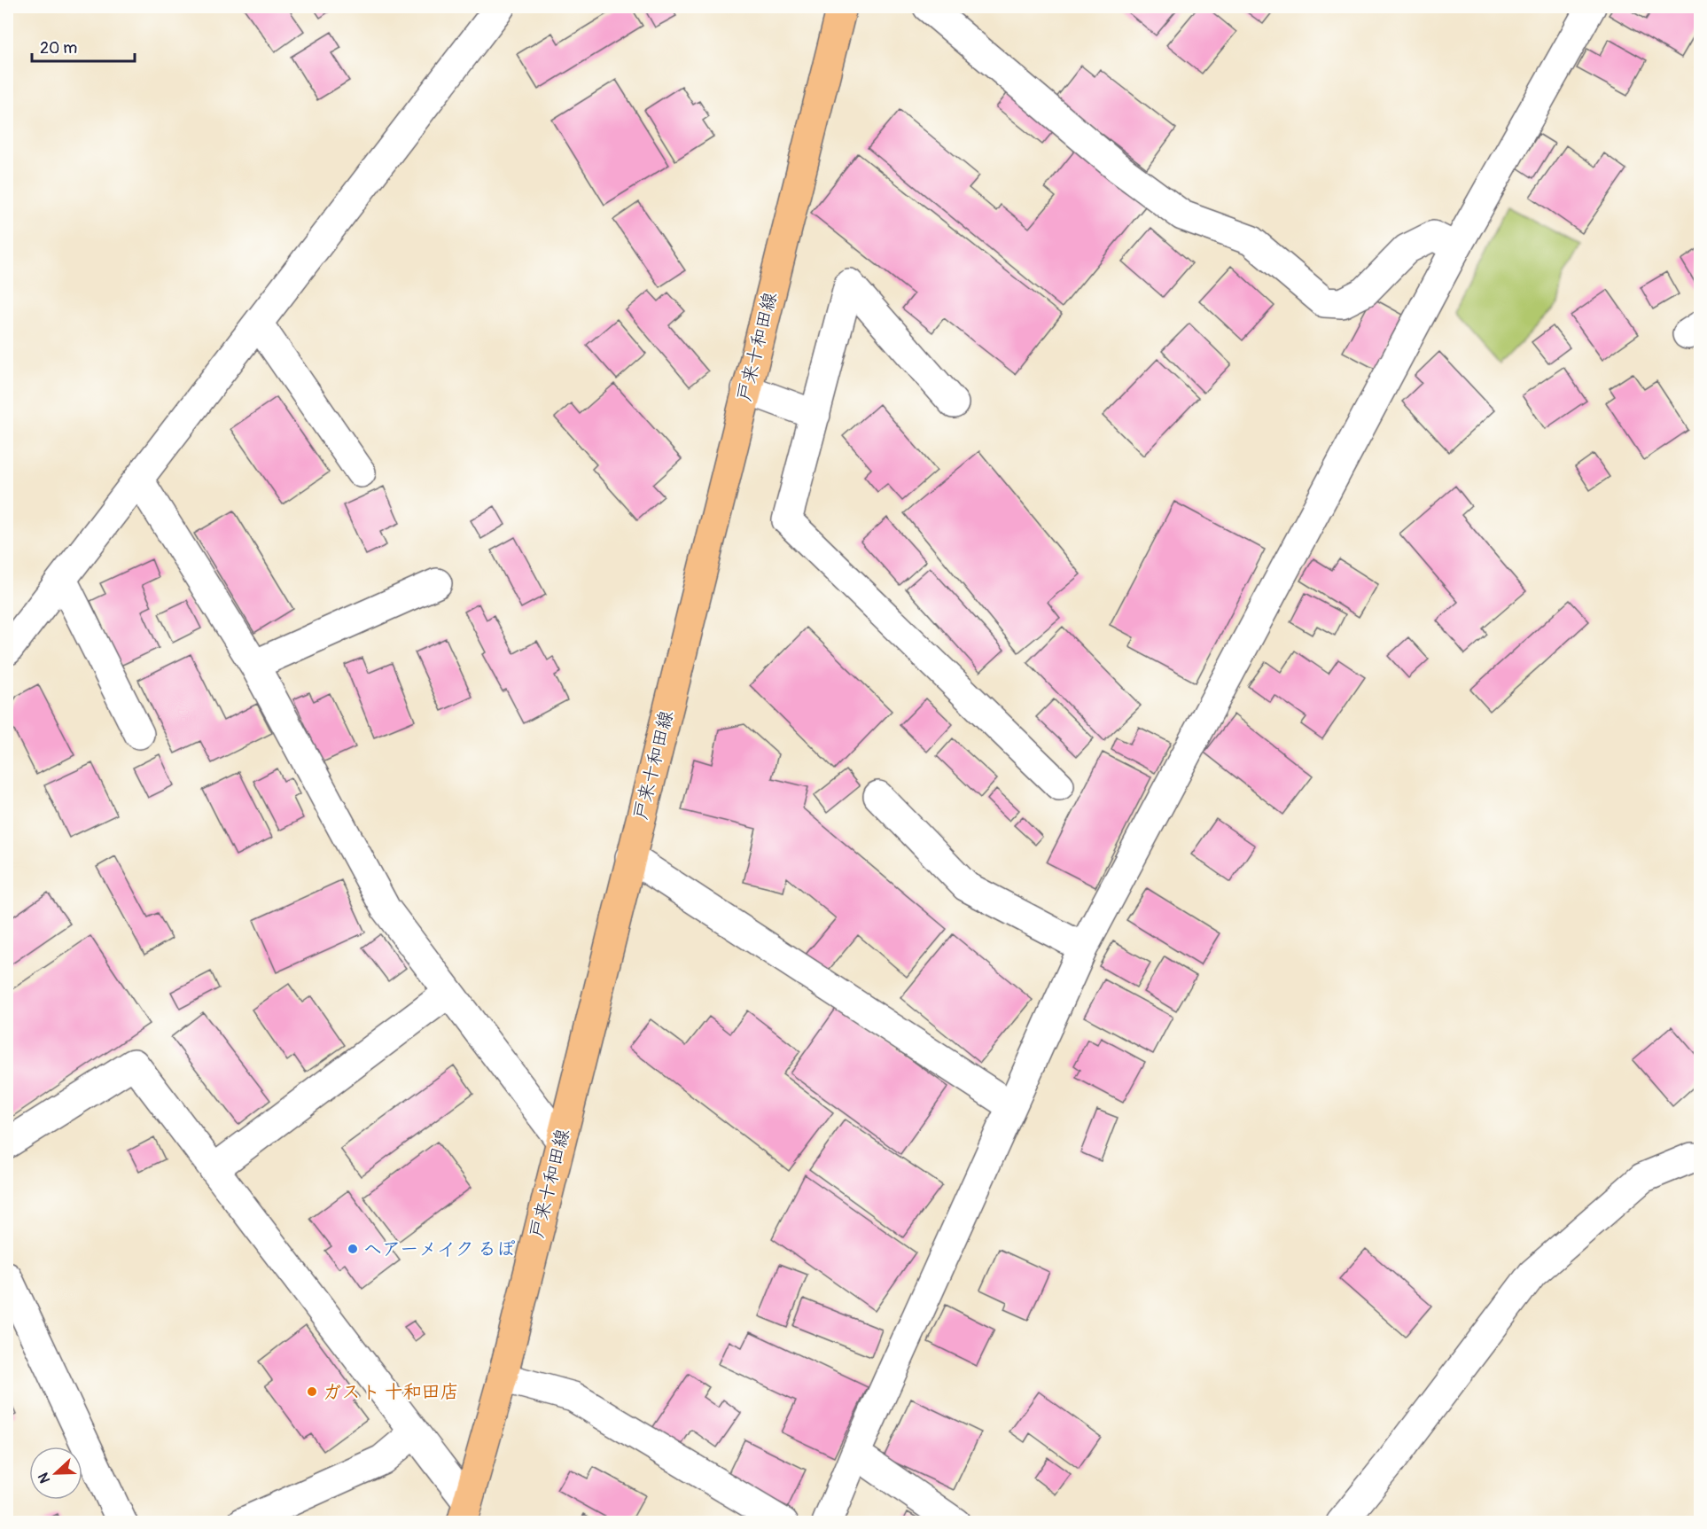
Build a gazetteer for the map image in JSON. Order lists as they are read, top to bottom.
{
  "streets": {
    "main road": ["戸来十和田線"]
  },
  "places": ["ヘアーメイク るぽ", "ガスト 十和田店"],
  "scale_bar": "20 m",
  "north": "left"
}
